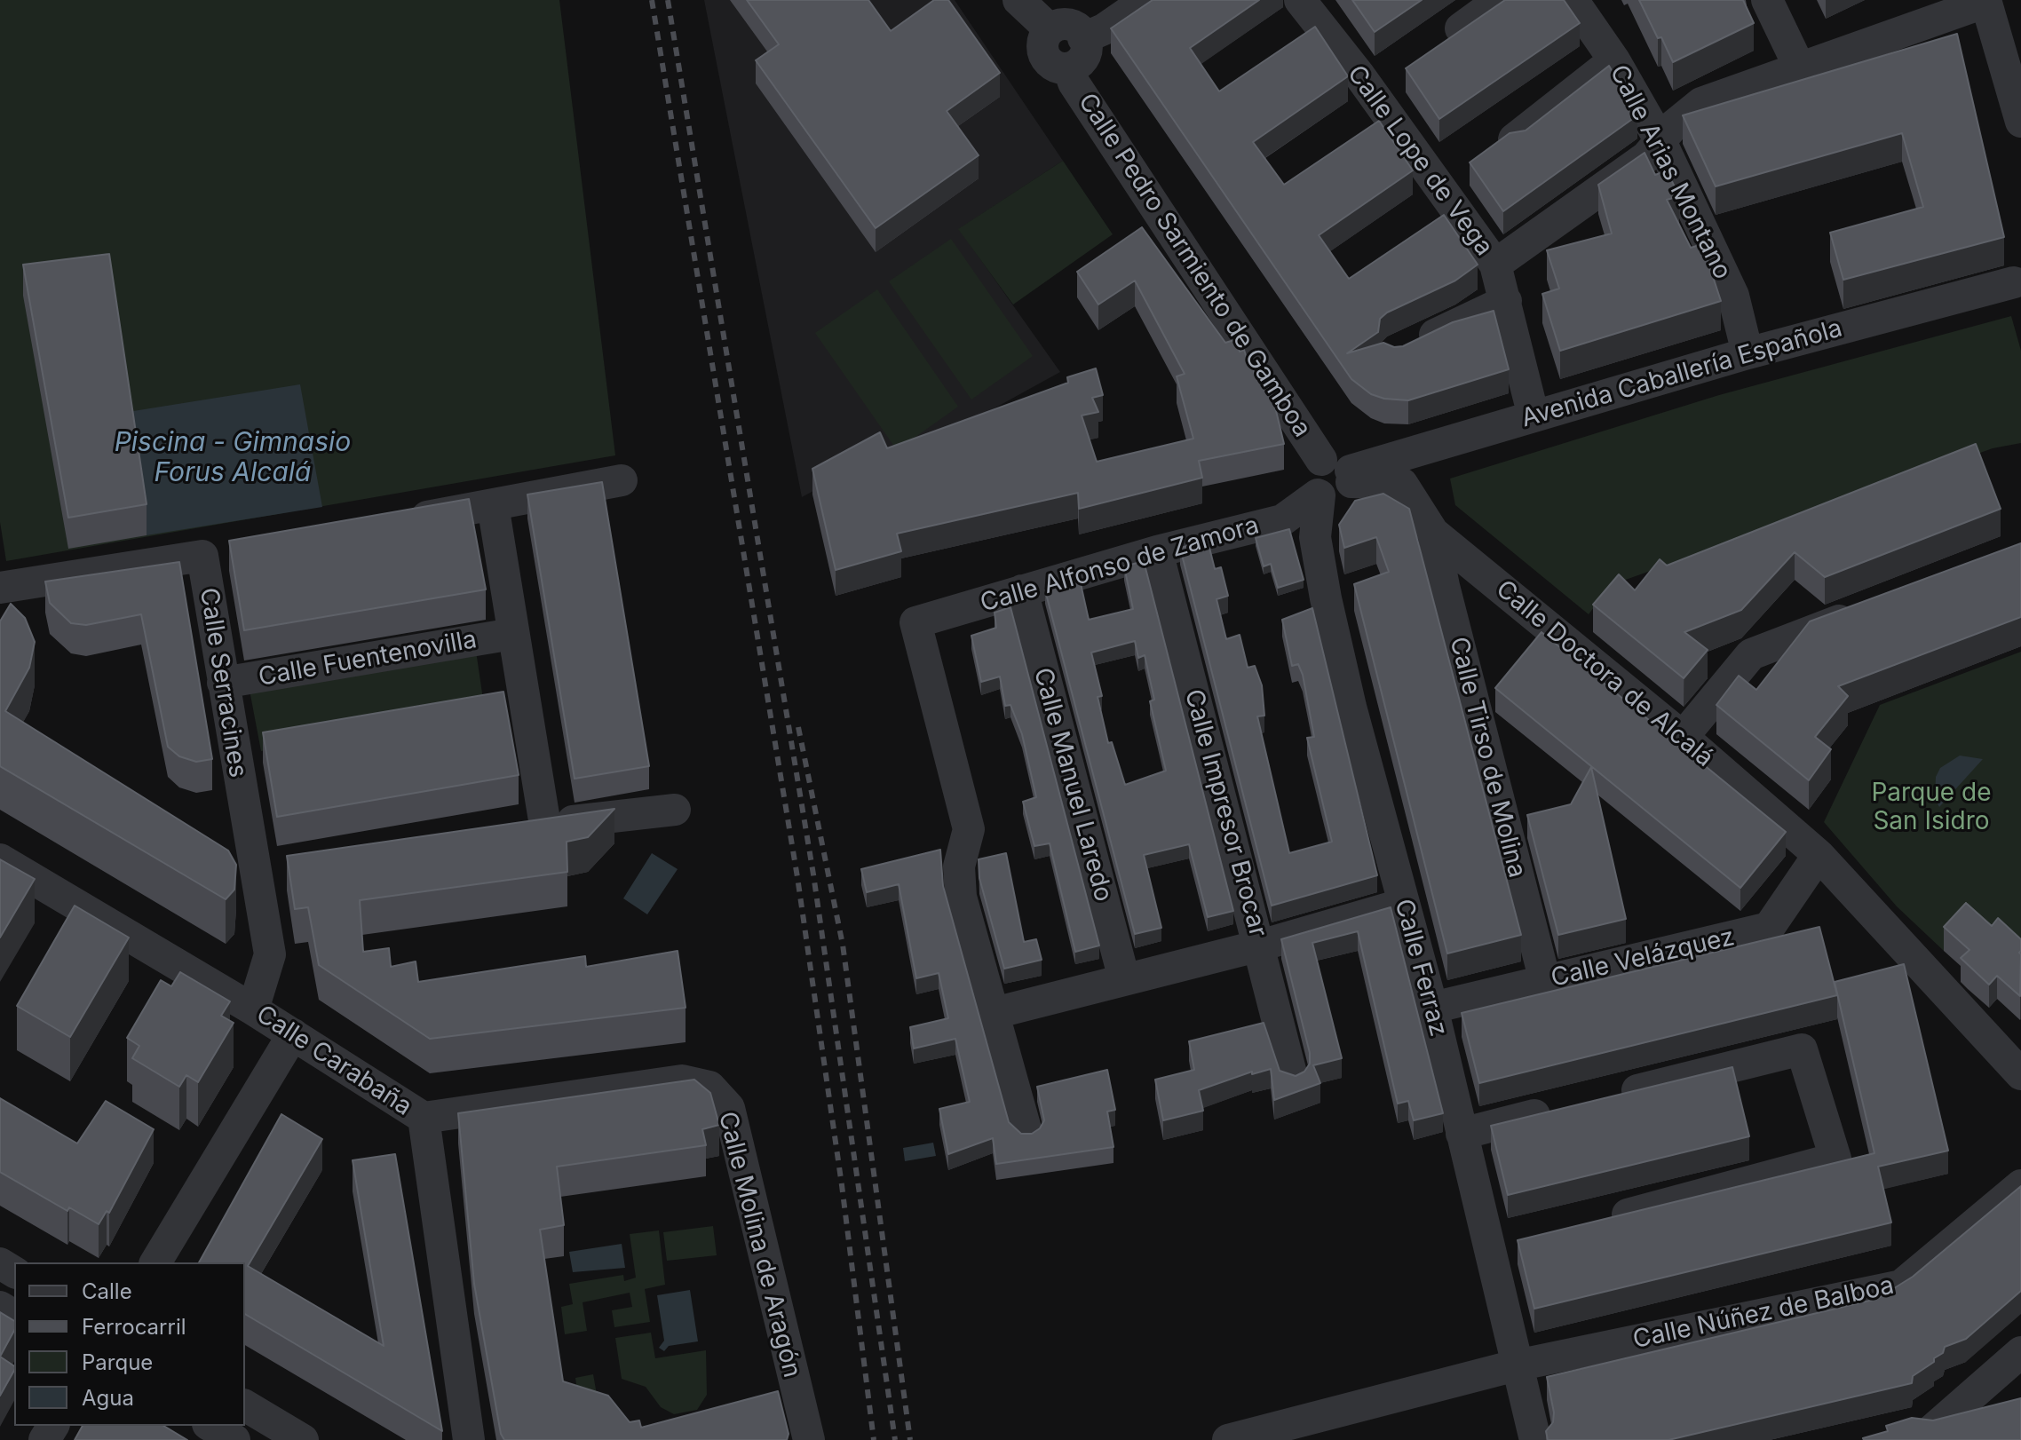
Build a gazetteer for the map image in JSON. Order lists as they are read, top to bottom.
{
  "streets": {
    "street": [
      "Calle Lope de Vega",
      "Calle Arias Montano",
      "Calle Pedro Sarmiento de Gamboa",
      "Avenida Caballería Española",
      "Calle Alfonso de Zamora",
      "Calle Fuentenovilla",
      "Calle Doctora de Alcalá",
      "Calle Serracines",
      "Calle Tirso de Molina",
      "Calle Manuel Laredo",
      "Calle Impresor Brocar",
      "Calle Velázquez",
      "Calle Ferraz",
      "Calle Carabaña",
      "Calle Molina de Aragón",
      "Calle Núñez de Balboa"
    ]
  },
  "crossings": [
    ["Calle Lope de Vega", "Avenida Caballería Española"],
    ["Calle Arias Montano", "Avenida Caballería Española"],
    ["Calle Pedro Sarmiento de Gamboa", "Avenida Caballería Española"],
    ["Calle Pedro Sarmiento de Gamboa", "Calle Doctora de Alcalá"],
    ["Calle Pedro Sarmiento de Gamboa", "Calle Ferraz"],
    ["Avenida Caballería Española", "Calle Doctora de Alcalá"],
    ["Avenida Caballería Española", "Calle Ferraz"],
    ["Calle Alfonso de Zamora", "Calle Manuel Laredo"],
    ["Calle Alfonso de Zamora", "Calle Impresor Brocar"],
    ["Calle Alfonso de Zamora", "Calle Ferraz"],
    ["Calle Fuentenovilla", "Calle Serracines"],
    ["Calle Doctora de Alcalá", "Calle Tirso de Molina"],
    ["Calle Doctora de Alcalá", "Calle Velázquez"],
    ["Calle Doctora de Alcalá", "Calle Ferraz"],
    ["Calle Serracines", "Calle Carabaña"],
    ["Calle Tirso de Molina", "Calle Velázquez"],
    ["Calle Velázquez", "Calle Ferraz"],
    ["Calle Ferraz", "Calle Núñez de Balboa"],
    ["Calle Carabaña", "Calle Molina de Aragón"]
  ],
  "water": ["Piscina - Gimnasio Forus Alcalá"],
  "parks": ["Parque de San Isidro"],
  "legend": [
    "Calle",
    "Ferrocarril",
    "Parque",
    "Agua"
  ]
}
